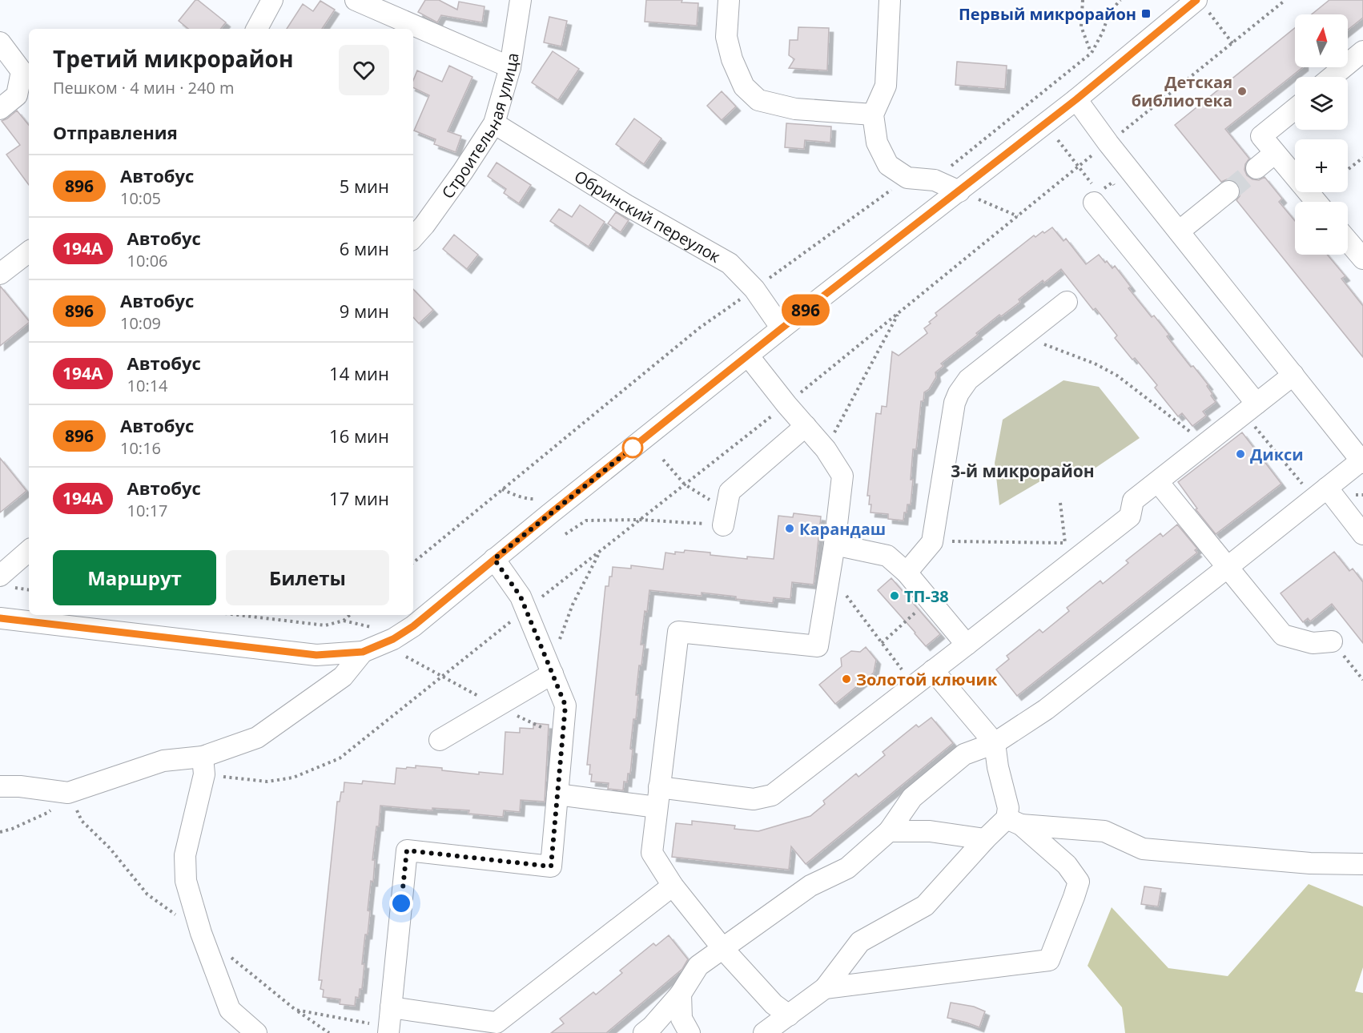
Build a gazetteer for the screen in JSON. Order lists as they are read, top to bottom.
{
  "streets": {
    "street": ["Строительная улица", "Обринский переулок"]
  },
  "crossings": [
    ["Строительная улица", "Обринский переулок"]
  ],
  "districts": ["3-й микрорайон"],
  "places": {
    "transit": ["Первый микрорайон"],
    "other": [
      "Детская библиотека",
      "Дикси",
      "Карандаш",
      "ТП-38",
      "Золотой ключик"
    ]
  },
  "lines": ["bus line 896"],
  "north": "top",
  "page": {
    "on_map": "896",
    "map_buttons": ["+", "−"],
    "heading": [
      ["Третий микрорайон", "Пешком · 4 мин · 240 m"],
      "Отправления"
    ],
    "list": [
      {
        "mark": "896",
        "name": "Автобус",
        "note": "10:05",
        "value": "5 мин"
      },
      {
        "mark": "194А",
        "name": "Автобус",
        "note": "10:06",
        "value": "6 мин"
      },
      {
        "mark": "896",
        "name": "Автобус",
        "note": "10:09",
        "value": "9 мин"
      },
      {
        "mark": "194А",
        "name": "Автобус",
        "note": "10:14",
        "value": "14 мин"
      },
      {
        "mark": "896",
        "name": "Автобус",
        "note": "10:16",
        "value": "16 мин"
      },
      {
        "mark": "194А",
        "name": "Автобус",
        "note": "10:17",
        "value": "17 мин"
      }
    ],
    "buttons": ["Маршрут", "Билеты"]
  }
}
